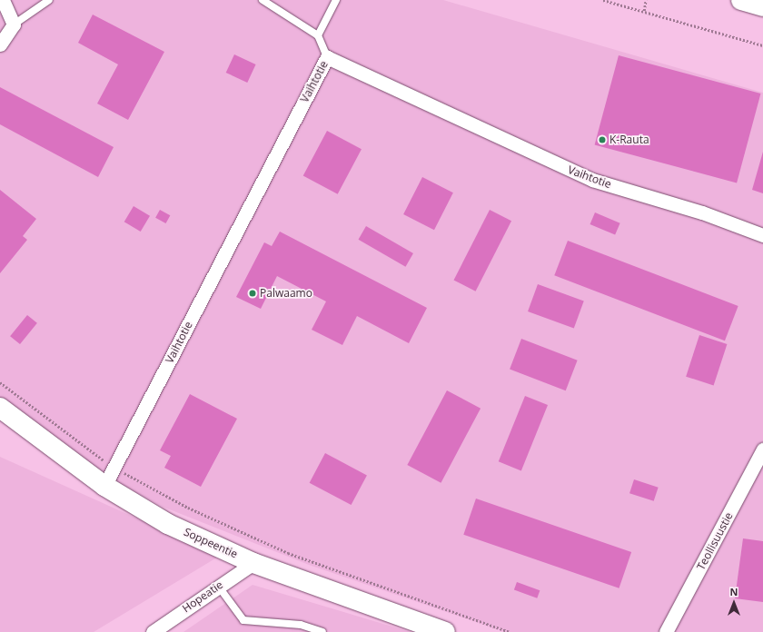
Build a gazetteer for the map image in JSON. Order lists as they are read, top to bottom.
{
  "streets": {
    "main road": ["Soppeentie"],
    "street": ["Vaihtotie", "Teollisuustie", "Hopeatie"]
  },
  "crossings": [
    ["Vaihtotie", "Soppeentie"],
    ["Soppeentie", "Hopeatie"]
  ],
  "places": ["K-Rauta", "Palwaamo"],
  "north": "top"
}
